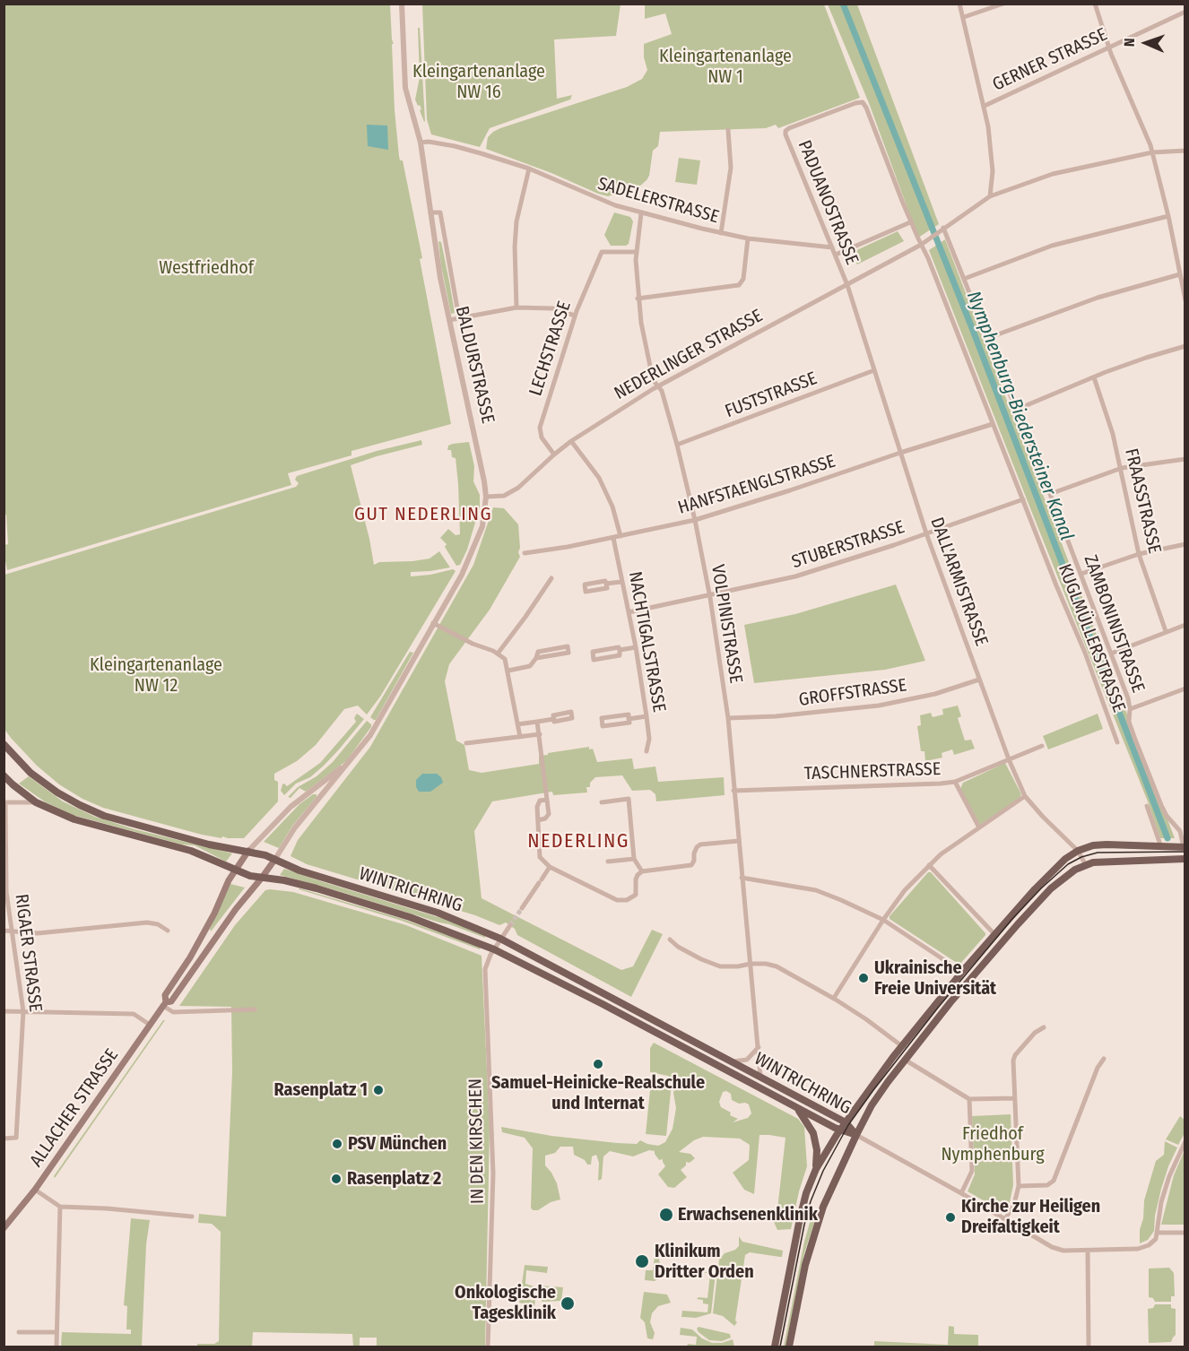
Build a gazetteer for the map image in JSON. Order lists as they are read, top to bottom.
{
  "streets": {
    "main road": ["WINTRICHRING", "ALLACHER STRASSE"],
    "street": [
      "GERNER STRASSE",
      "SADELERSTRASSE",
      "PADUANOSTRASSE",
      "LECHSTRASSE",
      "NEDERLINGER STRASSE",
      "BALDURSTRASSE",
      "FUSTSTRASSE",
      "HANFSTAENGLSTRASSE",
      "FRAASSTRASSE",
      "STUBERSTRASSE",
      "DALL'ARMISTRASSE",
      "VOLPINISTRASSE",
      "ZAMBONINISTRASSE",
      "KUGLMÜLLERSTRASSE",
      "NACHTIGALSTRASSE",
      "GROFFSTRASSE",
      "TASCHNERSTRASSE",
      "RIGAER STRASSE",
      "IN DEN KIRSCHEN"
    ]
  },
  "crossings": [
    ["SADELERSTRASSE", "PADUANOSTRASSE"],
    ["SADELERSTRASSE", "BALDURSTRASSE"],
    ["SADELERSTRASSE", "VOLPINISTRASSE"],
    ["PADUANOSTRASSE", "NEDERLINGER STRASSE"],
    ["PADUANOSTRASSE", "DALL'ARMISTRASSE"],
    ["PADUANOSTRASSE", "KUGLMÜLLERSTRASSE"],
    ["LECHSTRASSE", "NEDERLINGER STRASSE"],
    ["LECHSTRASSE", "VOLPINISTRASSE"],
    ["NEDERLINGER STRASSE", "BALDURSTRASSE"],
    ["NEDERLINGER STRASSE", "DALL'ARMISTRASSE"],
    ["NEDERLINGER STRASSE", "VOLPINISTRASSE"],
    ["NEDERLINGER STRASSE", "ZAMBONINISTRASSE"],
    ["NEDERLINGER STRASSE", "KUGLMÜLLERSTRASSE"],
    ["FUSTSTRASSE", "DALL'ARMISTRASSE"],
    ["FUSTSTRASSE", "VOLPINISTRASSE"],
    ["HANFSTAENGLSTRASSE", "DALL'ARMISTRASSE"],
    ["HANFSTAENGLSTRASSE", "VOLPINISTRASSE"],
    ["HANFSTAENGLSTRASSE", "KUGLMÜLLERSTRASSE"],
    ["HANFSTAENGLSTRASSE", "NACHTIGALSTRASSE"],
    ["STUBERSTRASSE", "DALL'ARMISTRASSE"],
    ["STUBERSTRASSE", "VOLPINISTRASSE"],
    ["STUBERSTRASSE", "KUGLMÜLLERSTRASSE"],
    ["STUBERSTRASSE", "NACHTIGALSTRASSE"],
    ["DALL'ARMISTRASSE", "GROFFSTRASSE"],
    ["DALL'ARMISTRASSE", "TASCHNERSTRASSE"],
    ["VOLPINISTRASSE", "GROFFSTRASSE"],
    ["VOLPINISTRASSE", "TASCHNERSTRASSE"],
    ["VOLPINISTRASSE", "WINTRICHRING"],
    ["WINTRICHRING", "ALLACHER STRASSE"],
    ["WINTRICHRING", "IN DEN KIRSCHEN"]
  ],
  "districts": ["GUT NEDERLING", "NEDERLING"],
  "water": ["Nymphenburg-Biedersteiner Kanal"],
  "parks": [
    "Kleingartenanlage NW 1",
    "Kleingartenanlage NW 16",
    "Westfriedhof",
    "Kleingartenanlage NW 12",
    "Friedhof Nymphenburg"
  ],
  "places": [
    "Ukrainische Freie Universität",
    "Samuel-Heinicke-Realschule und Internat",
    "Rasenplatz 1",
    "PSV München",
    "Rasenplatz 2",
    "Erwachsenenklinik",
    "Kirche zur Heiligen Dreifaltigkeit",
    "Klinikum Dritter Orden",
    "Onkologische Tagesklinik"
  ],
  "north": "left"
}
